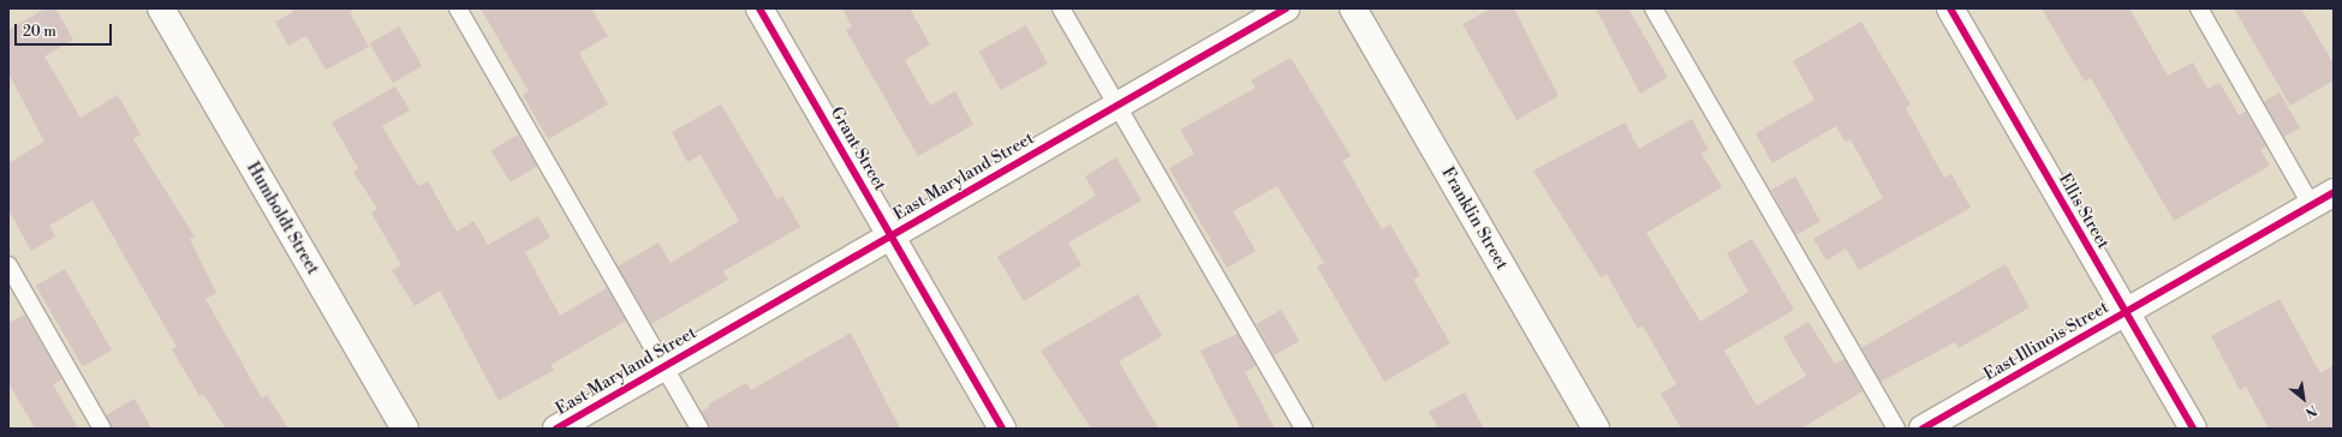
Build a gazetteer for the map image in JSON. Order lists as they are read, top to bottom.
{
  "streets": {
    "street": [
      "Grant Street",
      "East Maryland Street",
      "Ellis Street",
      "Humboldt Street",
      "Franklin Street",
      "East Illinois Street"
    ]
  },
  "crossings": [
    ["Grant Street", "East Maryland Street"],
    ["Ellis Street", "East Illinois Street"]
  ],
  "scale_bar": "20 m",
  "north": "bottom right"
}
